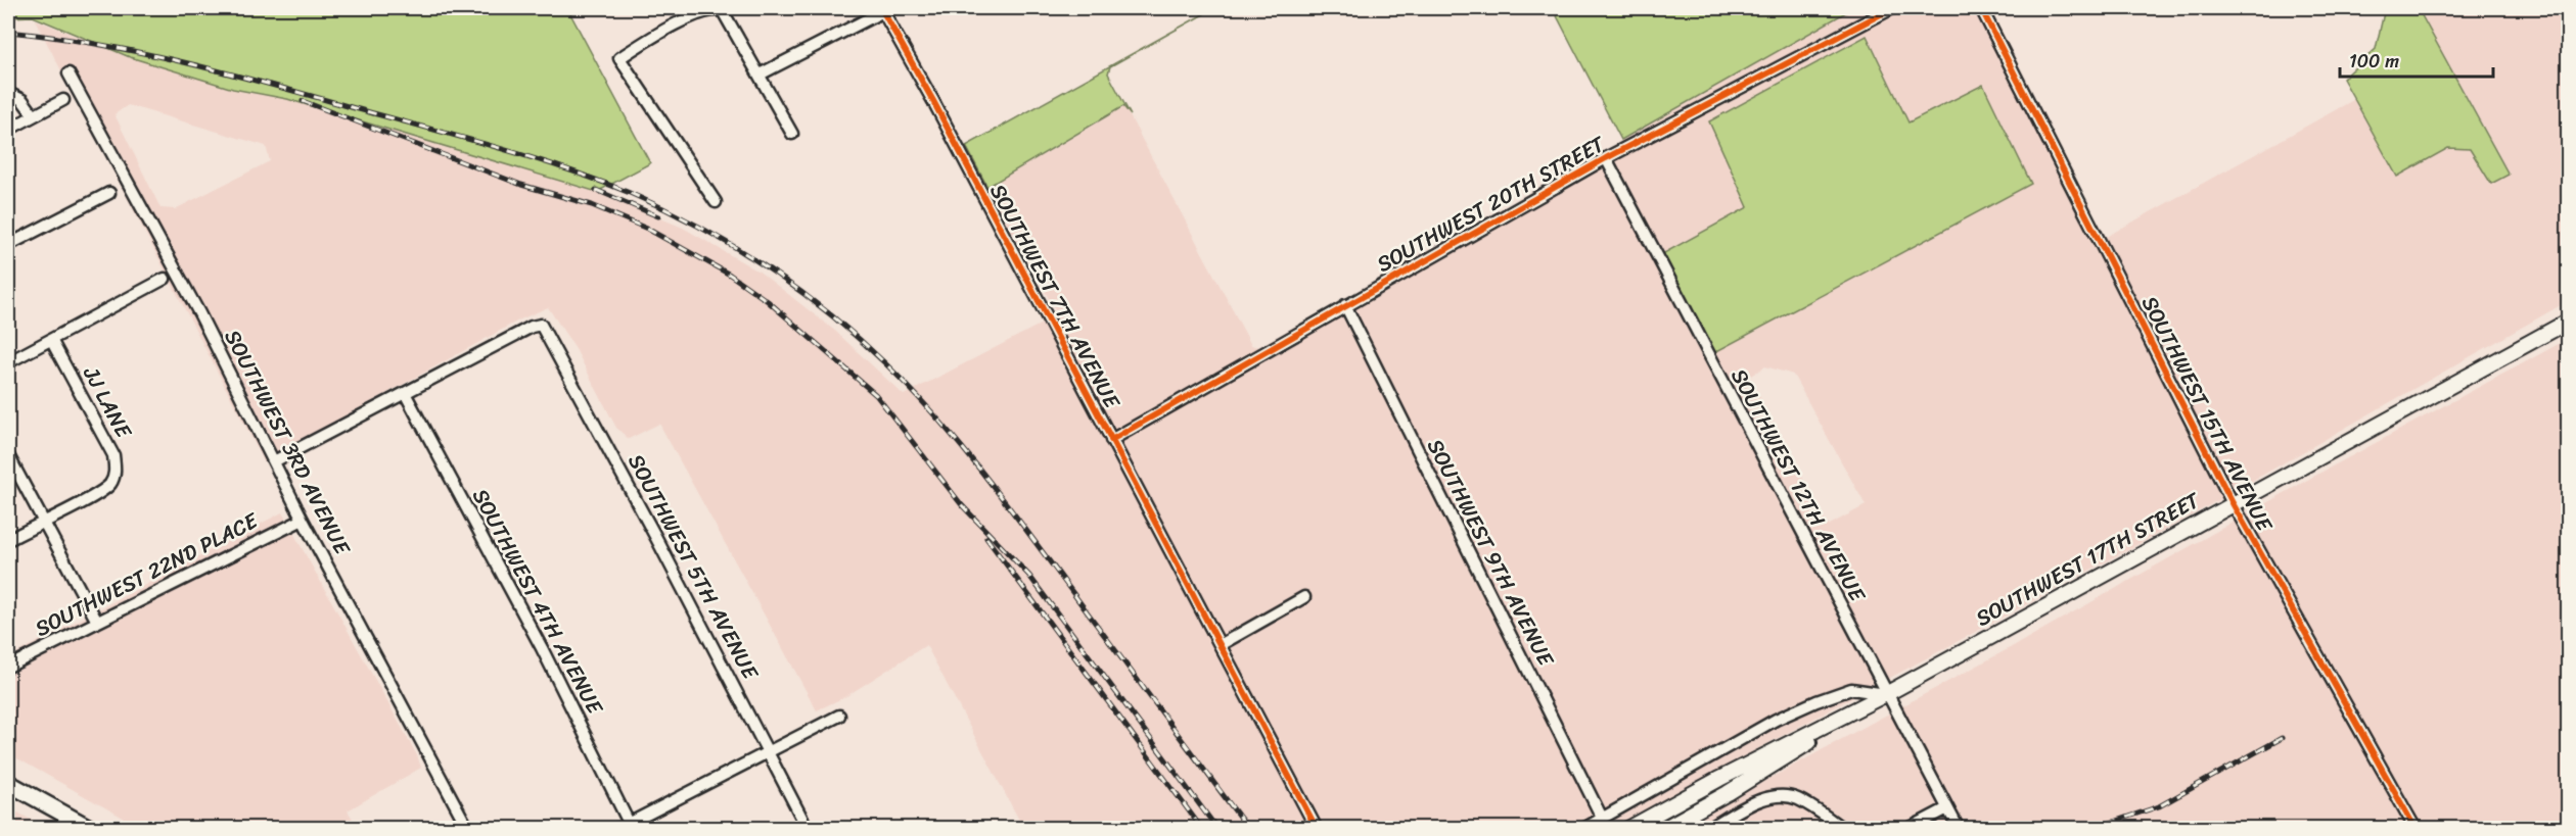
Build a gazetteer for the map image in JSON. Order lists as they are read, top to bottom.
{
  "streets": {
    "main road": ["SOUTHWEST 17TH STREET"],
    "street": [
      "SOUTHWEST 20TH STREET",
      "SOUTHWEST 7TH AVENUE",
      "JJ LANE",
      "SOUTHWEST 15TH AVENUE",
      "SOUTHWEST 3RD AVENUE",
      "SOUTHWEST 12TH AVENUE",
      "SOUTHWEST 9TH AVENUE",
      "SOUTHWEST 5TH AVENUE",
      "SOUTHWEST 22ND PLACE",
      "SOUTHWEST 4TH AVENUE"
    ]
  },
  "crossings": [
    ["SOUTHWEST 20TH STREET", "SOUTHWEST 7TH AVENUE"],
    ["SOUTHWEST 20TH STREET", "SOUTHWEST 12TH AVENUE"],
    ["SOUTHWEST 20TH STREET", "SOUTHWEST 9TH AVENUE"],
    ["SOUTHWEST 15TH AVENUE", "SOUTHWEST 17TH STREET"],
    ["SOUTHWEST 3RD AVENUE", "SOUTHWEST 22ND PLACE"],
    ["SOUTHWEST 12TH AVENUE", "SOUTHWEST 17TH STREET"],
    ["SOUTHWEST 5TH AVENUE", "SOUTHWEST 4TH AVENUE"]
  ],
  "scale_bar": "100 m"
}
